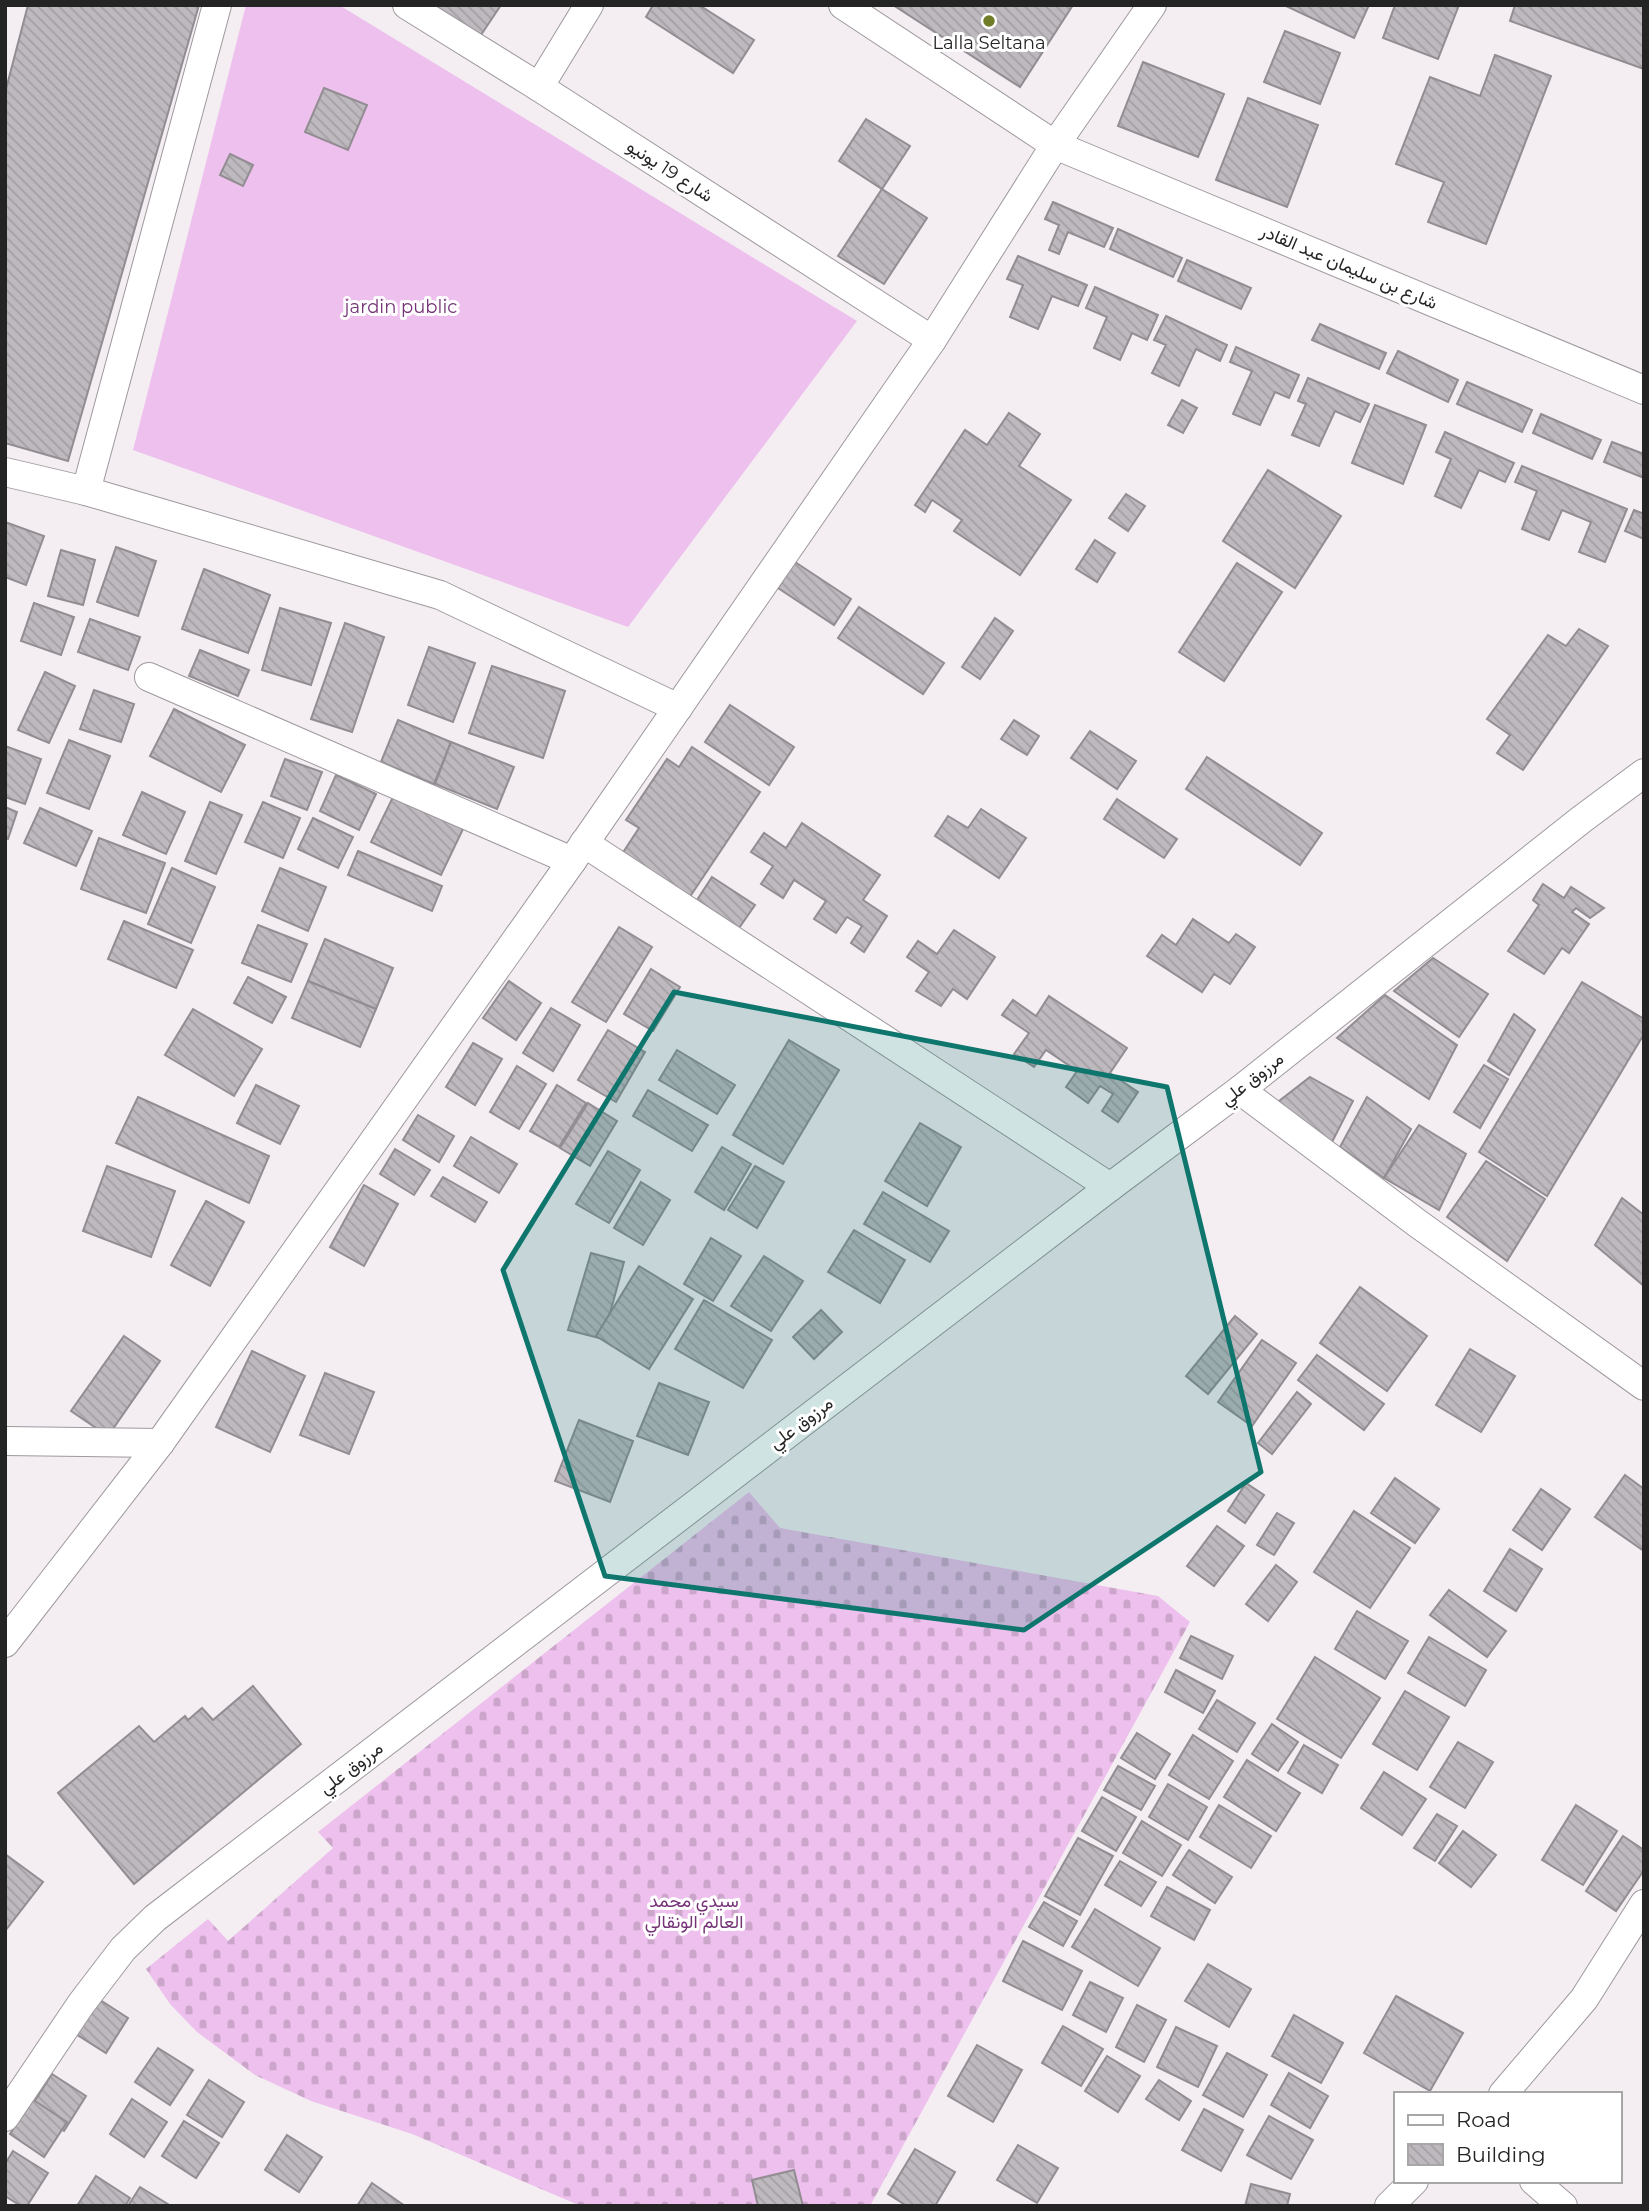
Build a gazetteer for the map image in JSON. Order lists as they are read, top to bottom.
{
  "streets": {
    "street": ["شارع 19 يونيو", "شارع بن سليمان عبد القادر", "مرزوق علي"]
  },
  "parks": ["jardin public", "سيدي محمد العالم الونقالي"],
  "places": ["Lalla Seltana"],
  "legend": ["Road", "Building"]
}
